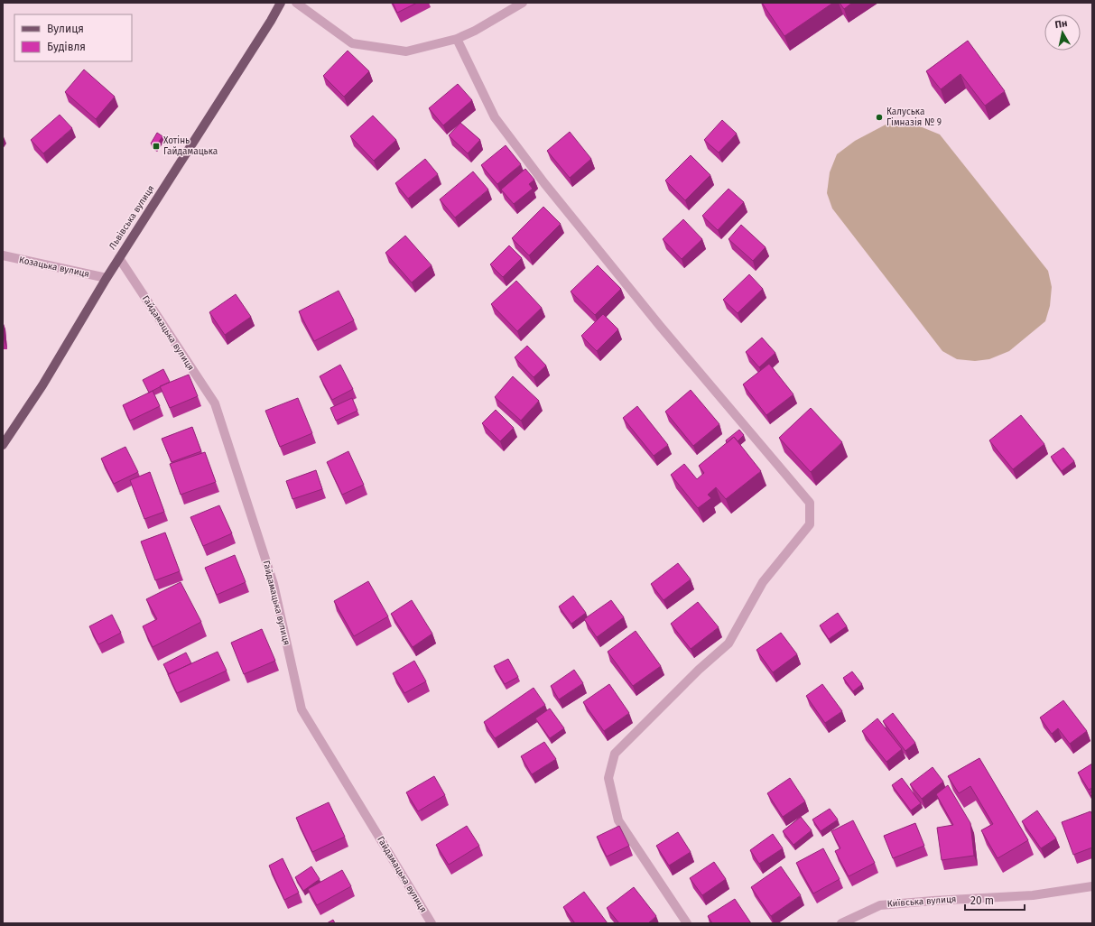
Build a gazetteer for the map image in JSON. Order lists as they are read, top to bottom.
{
  "streets": {
    "main road": ["Львівська вулиця"],
    "street": ["Козацька вулиця", "Гайдамацька вулиця", "Київська вулиця"]
  },
  "crossings": [
    ["Львівська вулиця", "Козацька вулиця"],
    ["Львівська вулиця", "Гайдамацька вулиця"]
  ],
  "places": {
    "other": ["Калуська Гімназія № 9"],
    "transit": ["Хотінь Гайдамацька"]
  },
  "legend": ["Вулиця", "Будівля"],
  "scale_bar": "20 m",
  "north": "top"
}
